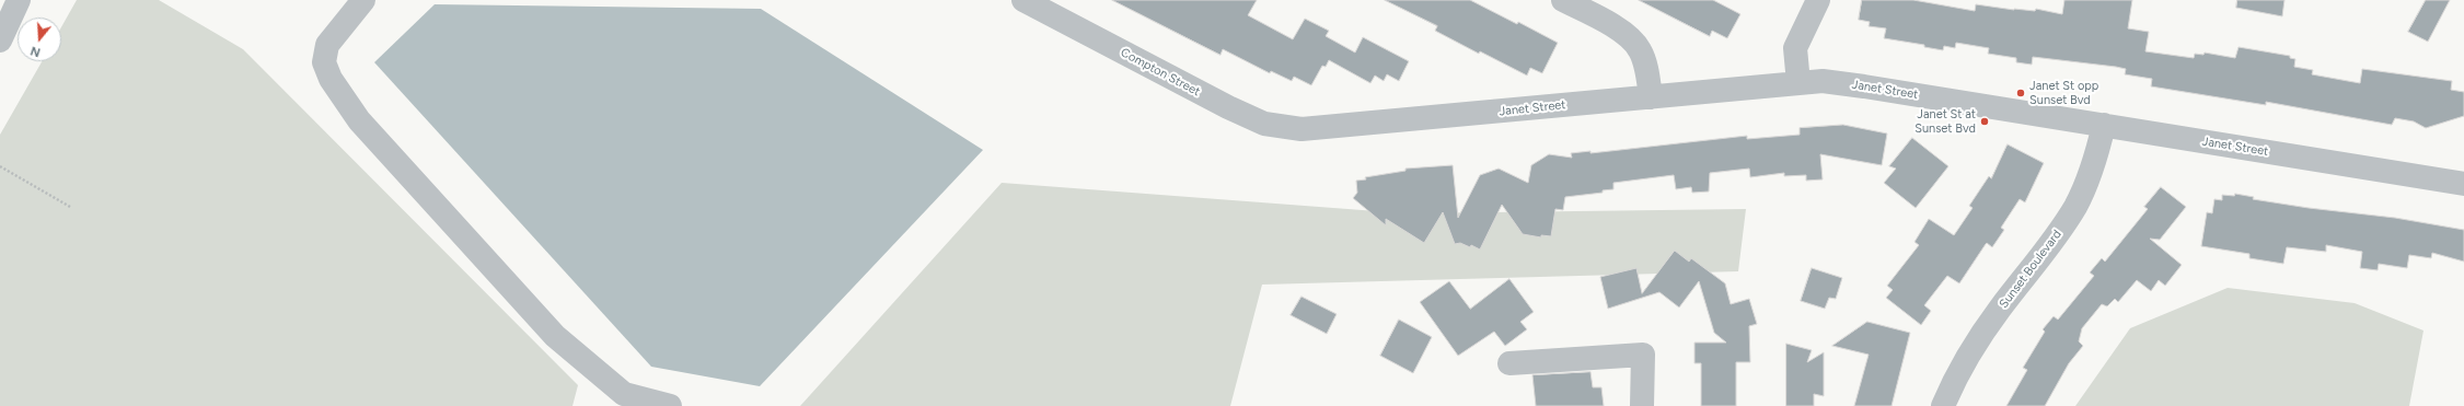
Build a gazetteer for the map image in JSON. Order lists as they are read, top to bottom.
{
  "streets": {
    "street": ["Compton Street", "Janet Street", "Sunset Boulevard"]
  },
  "crossings": [
    ["Compton Street", "Janet Street"],
    ["Janet Street", "Sunset Boulevard"]
  ],
  "places": ["Janet St opp Sunset Bvd", "Janet St at Sunset Bvd"],
  "north": "bottom"
}
